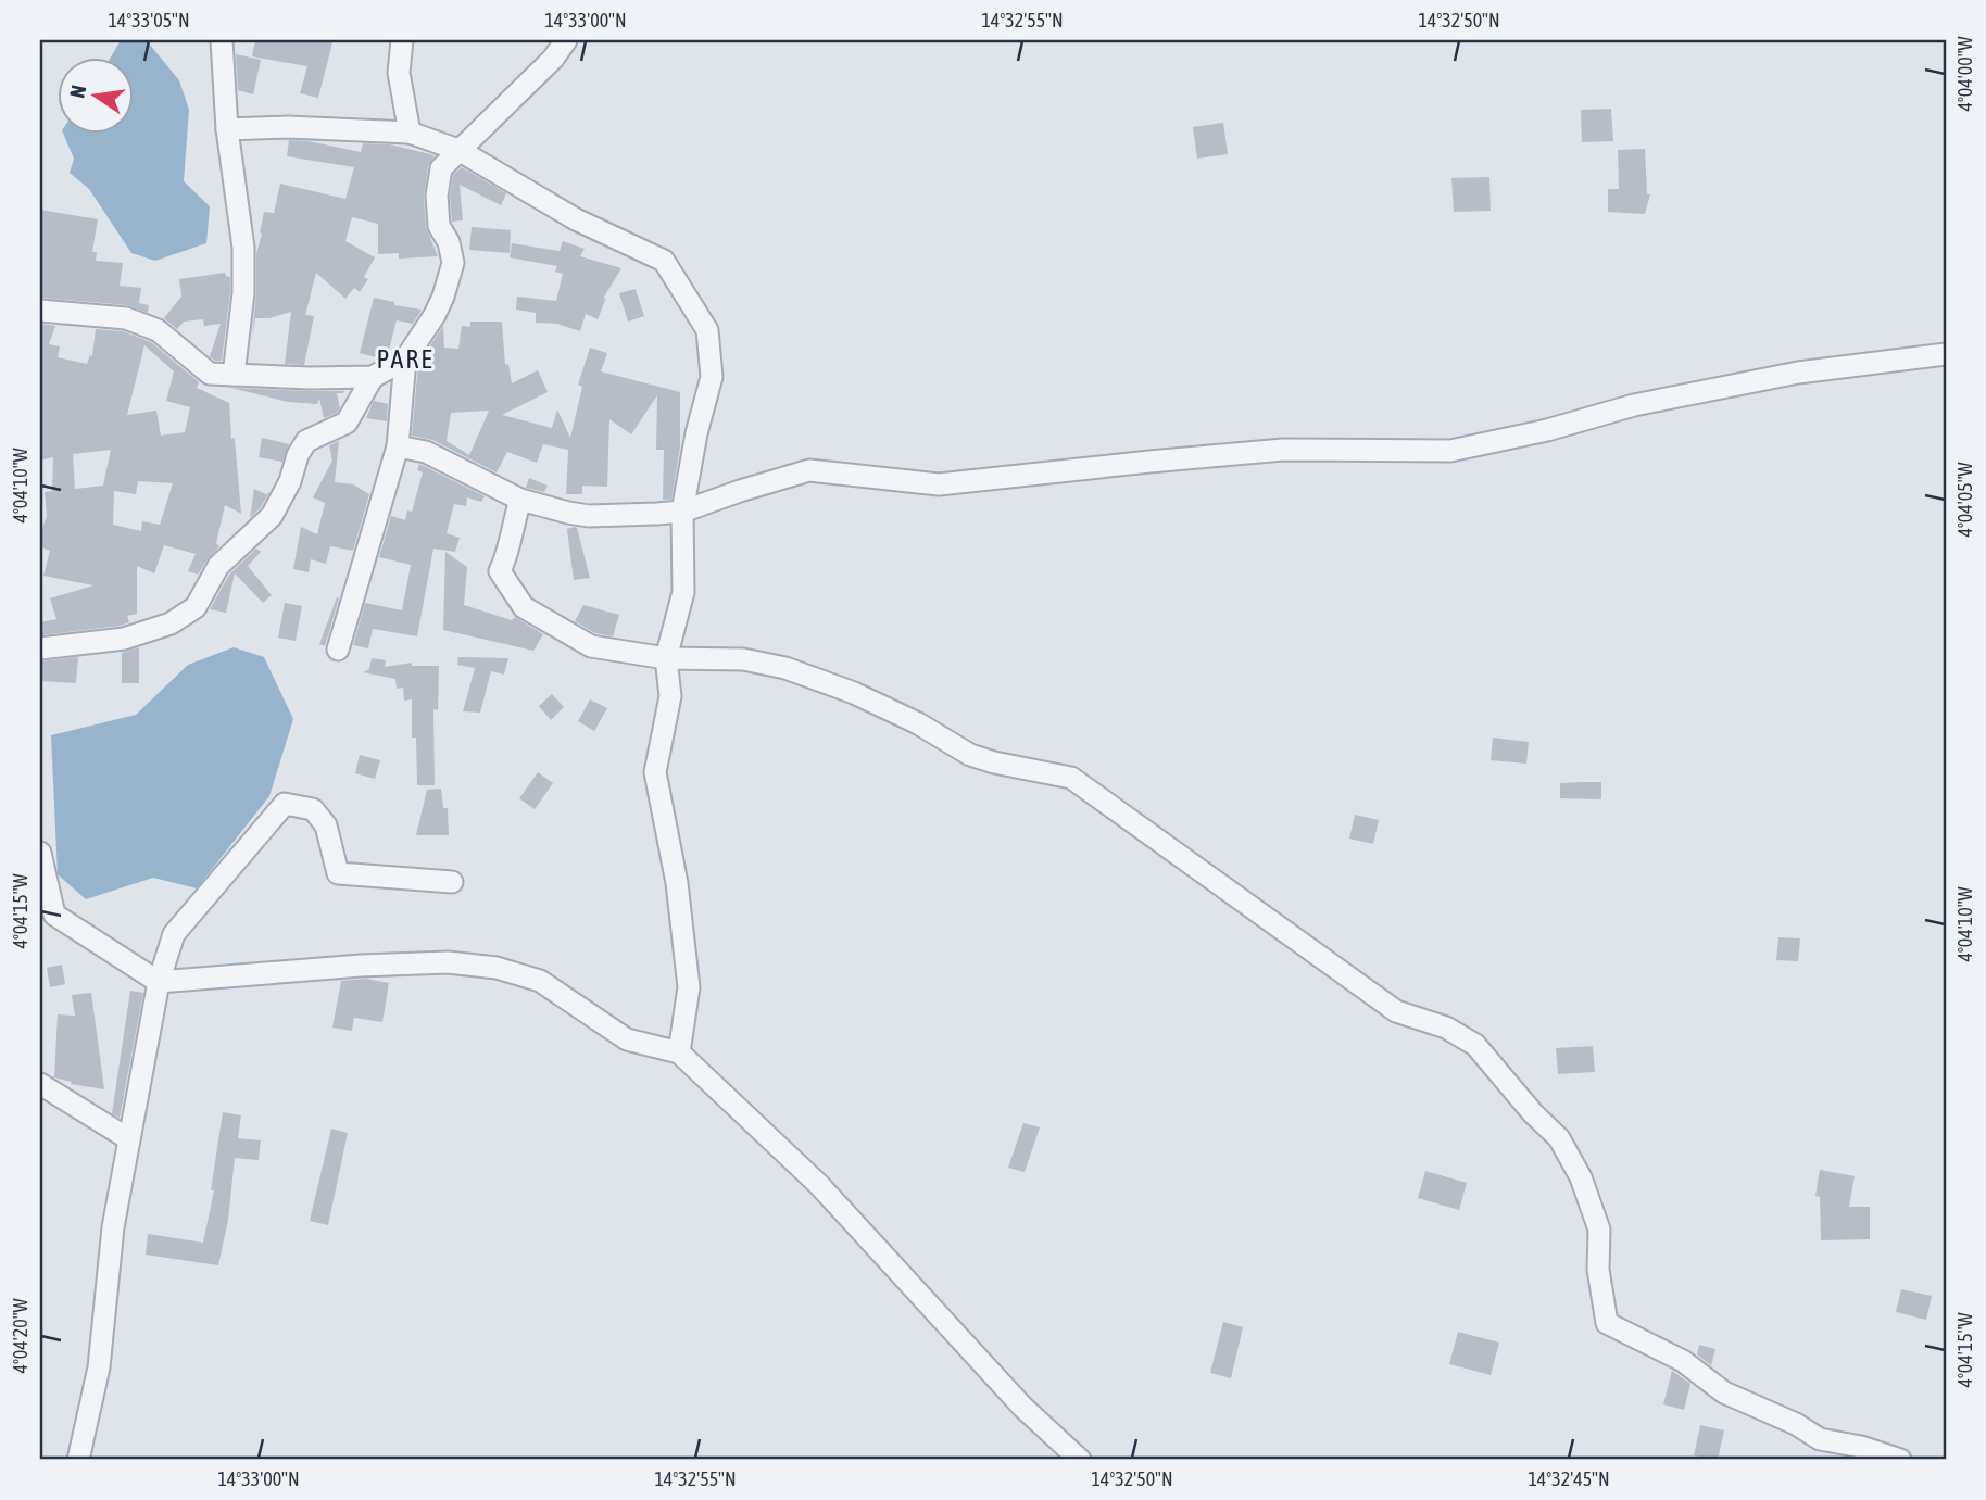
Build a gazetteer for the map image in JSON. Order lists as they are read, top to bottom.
{
  "districts": ["PARE"],
  "north": "left",
  "coordinates": [
    "14°33'05\"N",
    "14°33'00\"N",
    "14°32'55\"N",
    "14°32'50\"N",
    "4°04'00\"W",
    "4°04'10\"W",
    "4°04'05\"W",
    "4°04'15\"W",
    "4°04'20\"W",
    "14°32'45\"N"
  ]
}
